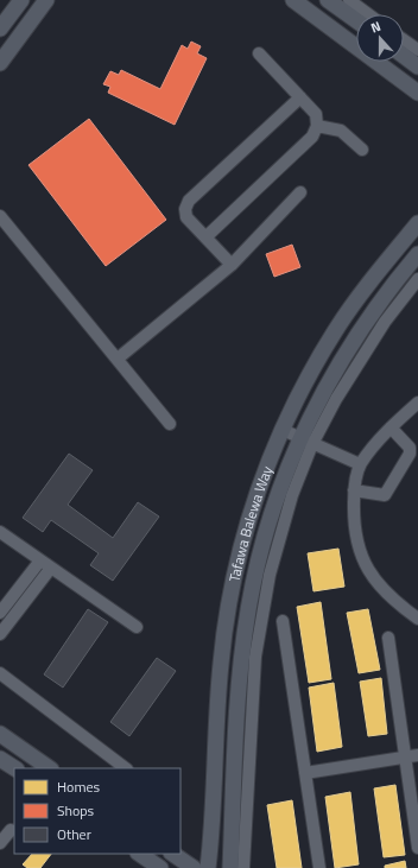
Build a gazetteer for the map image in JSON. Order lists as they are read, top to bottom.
{
  "streets": {
    "main road": ["Tafawa Balewa Way"]
  },
  "legend": ["Homes", "Shops", "Other"],
  "north": "top"
}
